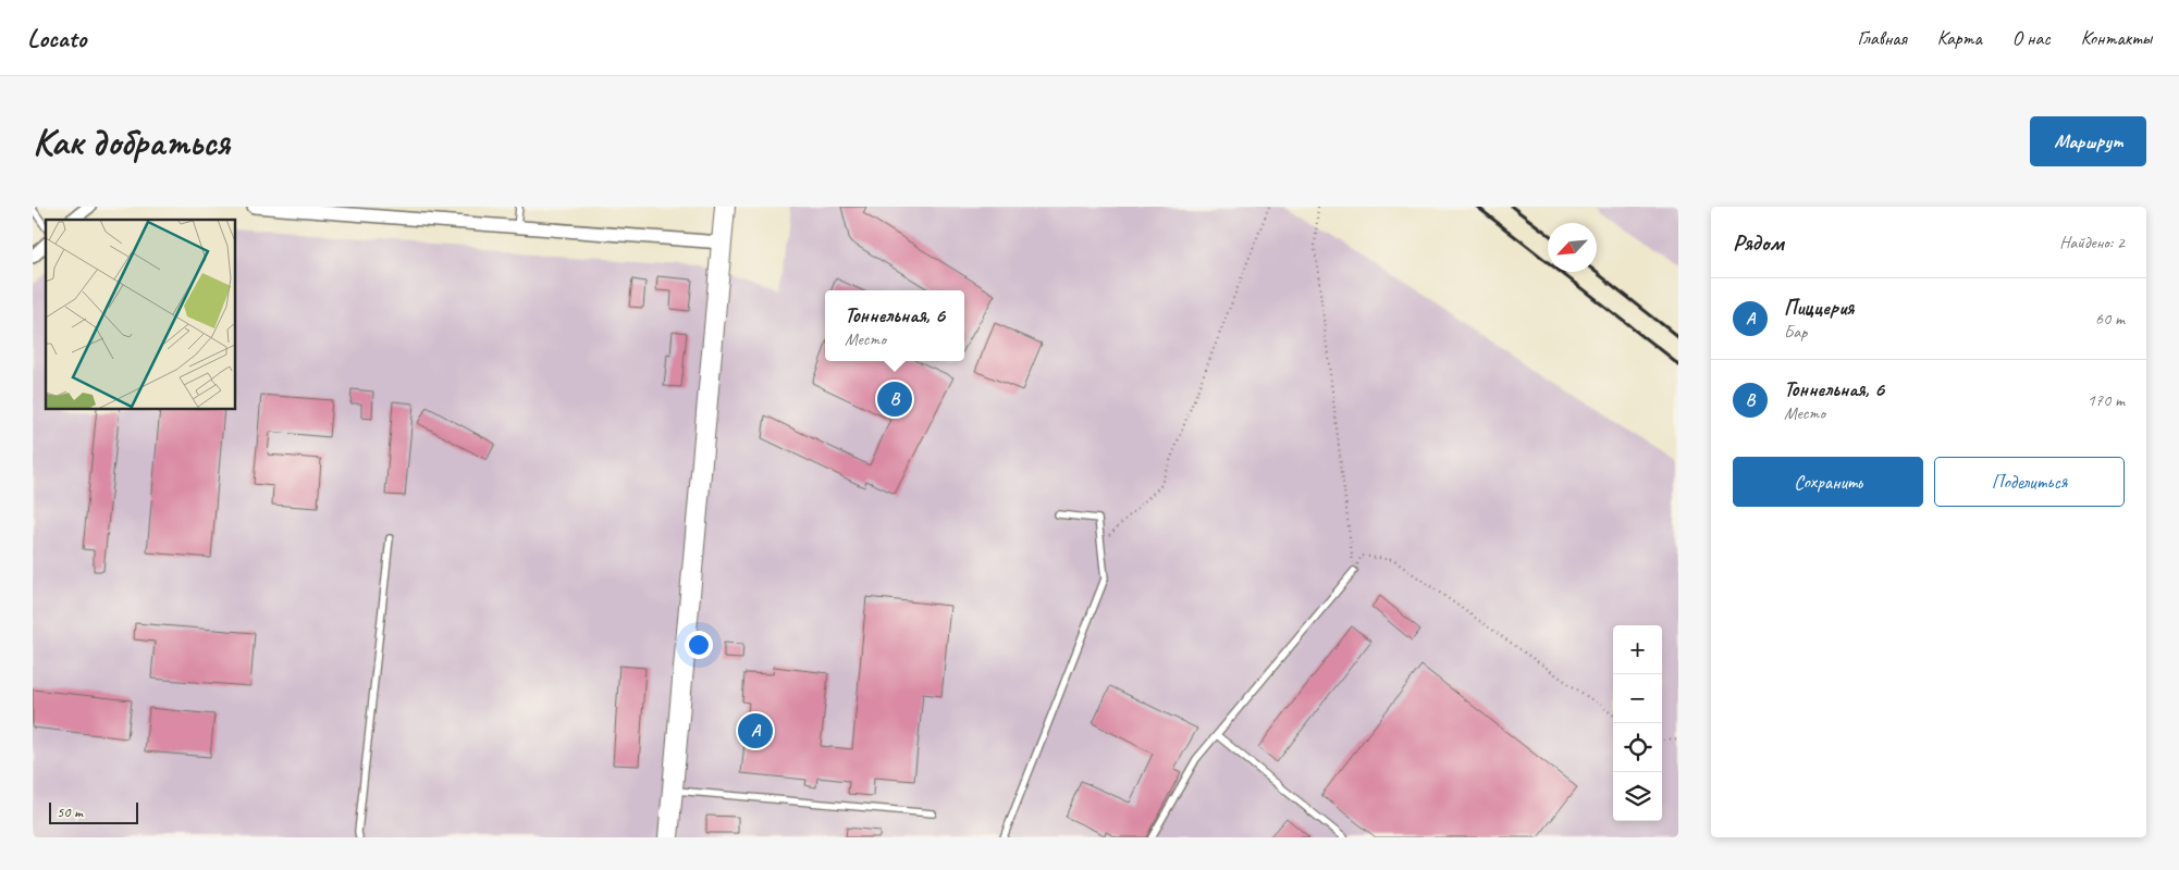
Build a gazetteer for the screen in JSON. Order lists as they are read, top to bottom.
{
  "scale_bar": "50 m",
  "north": "bottom left",
  "page": {
    "header": "Locato",
    "nav": [
      "Главная",
      "Карта",
      "О нас",
      "Контакты"
    ],
    "buttons": [
      "Маршрут",
      ["Сохранить", "Поделиться"]
    ],
    "title": "Как добраться",
    "heading": ["Рядом", "Найдено: 2"],
    "list": [
      {
        "mark": "A",
        "name": "Пиццерия",
        "note": "Бар",
        "value": "60 m"
      },
      {
        "mark": "B",
        "name": "Тоннельная, 6",
        "note": "Место",
        "value": "170 m"
      }
    ],
    "popup": ["Тоннельная, 6", "Место"],
    "pins": ["B", "A"],
    "map_buttons": ["+", "−"],
    "scale": "50 m"
  }
}
